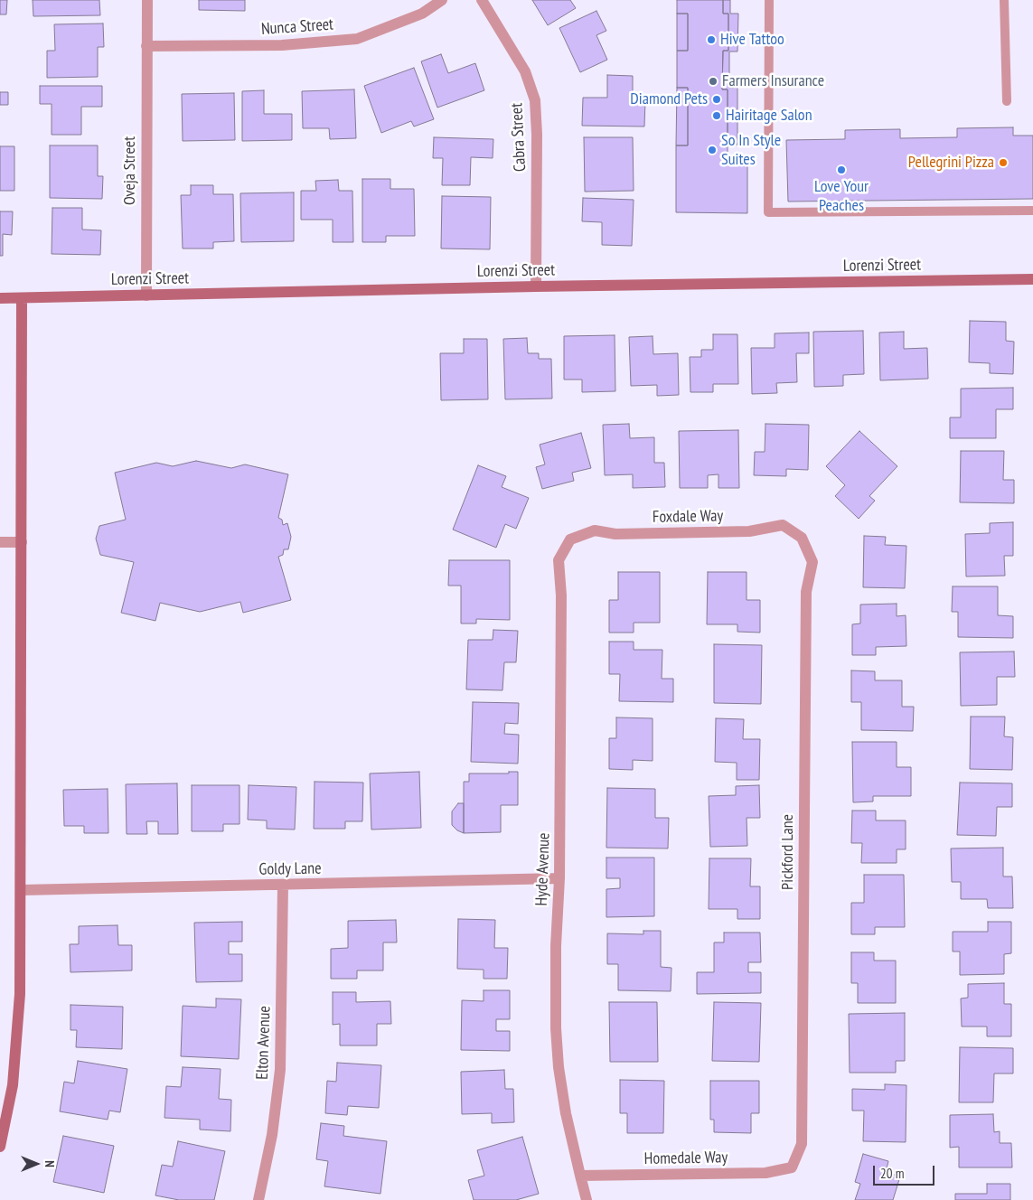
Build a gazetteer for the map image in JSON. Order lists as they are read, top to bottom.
{
  "streets": {
    "street": [
      "Nunca Street",
      "Cabra Street",
      "Oveja Street",
      "Lorenzi Street",
      "Foxdale Way",
      "Pickford Lane",
      "Goldy Lane",
      "Hyde Avenue",
      "Elton Avenue",
      "Homedale Way"
    ]
  },
  "crossings": [
    ["Nunca Street", "Oveja Street"],
    ["Cabra Street", "Lorenzi Street"],
    ["Oveja Street", "Lorenzi Street"],
    ["Foxdale Way", "Pickford Lane"],
    ["Foxdale Way", "Hyde Avenue"],
    ["Pickford Lane", "Homedale Way"],
    ["Goldy Lane", "Hyde Avenue"],
    ["Goldy Lane", "Elton Avenue"],
    ["Hyde Avenue", "Homedale Way"]
  ],
  "places": [
    "Hive Tattoo",
    "Farmers Insurance",
    "Diamond Pets",
    "Hairitage Salon",
    "So In Style Suites",
    "Pellegrini Pizza",
    "Love Your Peaches"
  ],
  "scale_bar": "20 m",
  "north": "right"
}
